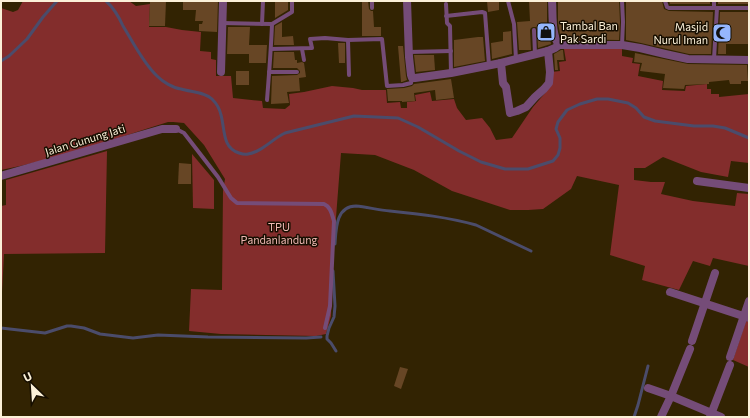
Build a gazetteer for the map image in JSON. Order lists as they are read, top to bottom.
{
  "streets": {
    "street": ["Jalan Gunung Jati"]
  },
  "parks": ["TPU Pandanlandung"],
  "places": {
    "shop": ["Tambal Ban Pak Sardi"],
    "mosque": ["Masjid Nurul Iman"]
  },
  "north": "top left"
}
